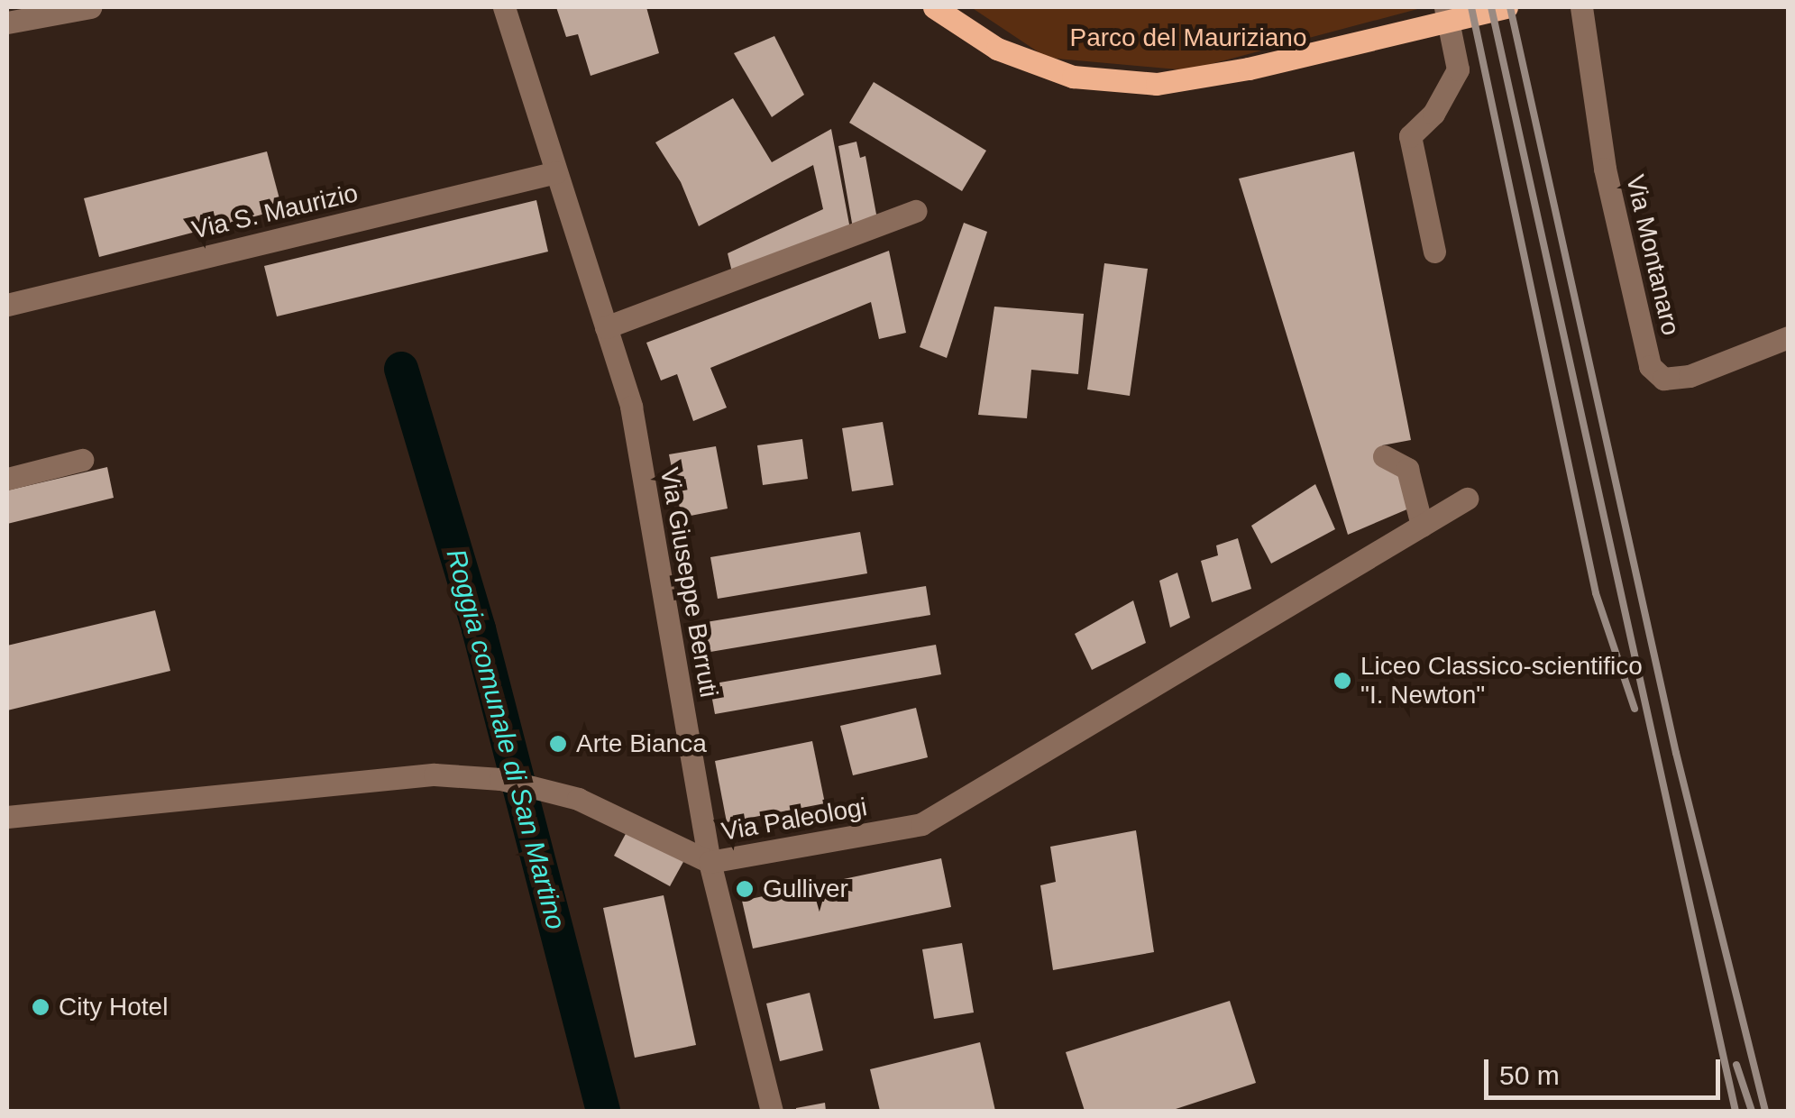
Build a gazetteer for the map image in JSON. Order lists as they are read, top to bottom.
{
  "streets": {
    "street": [
      "Via S. Maurizio",
      "Via Montanaro",
      "Via Giuseppe Berruti",
      "Via Paleologi"
    ]
  },
  "crossings": [
    ["Via S. Maurizio", "Via Giuseppe Berruti"],
    ["Via Giuseppe Berruti", "Via Paleologi"]
  ],
  "water": ["Roggia comunale di San Martino"],
  "parks": ["Parco del Mauriziano"],
  "places": [
    "Liceo Classico-scientifico \"I. Newton\"",
    "Arte Bianca",
    "Gulliver",
    "City Hotel"
  ],
  "scale_bar": "50 m"
}
